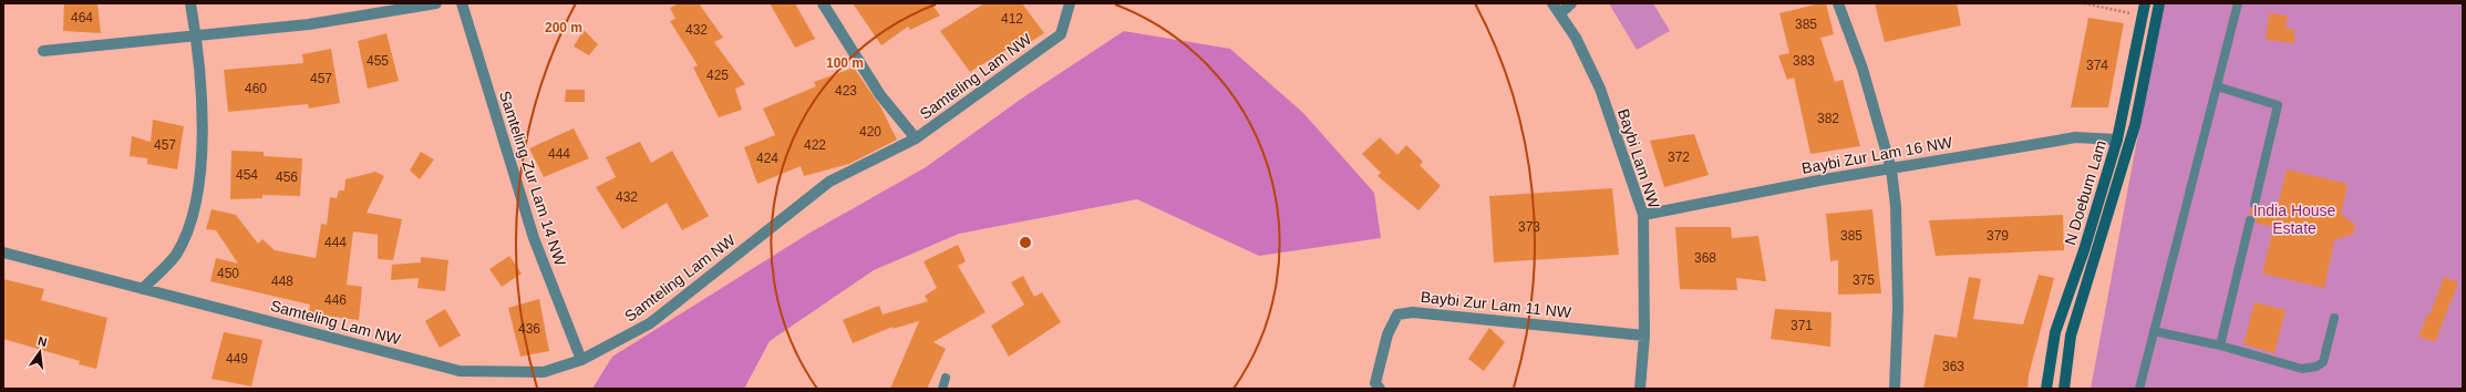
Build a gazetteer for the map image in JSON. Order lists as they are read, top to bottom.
{
  "streets": {
    "main road": ["N Doebum Lam"],
    "street": [
      "Samteling Lam NW",
      "Baybi Zur Lam 16 NW",
      "Baybi Lam NW",
      "Samteling Zur Lam 14 NW",
      "Baybi Zur Lam 11 NW"
    ]
  },
  "crossings": [
    ["Samteling Lam NW", "Samteling Zur Lam 14 NW"],
    ["Baybi Zur Lam 16 NW", "Baybi Lam NW"],
    ["Baybi Zur Lam 16 NW", "N Doebum Lam"],
    ["Baybi Lam NW", "Baybi Zur Lam 11 NW"]
  ],
  "parks": ["India House Estate"],
  "house_numbers": [
    "464",
    "412",
    "385",
    "432",
    "455",
    "383",
    "374",
    "425",
    "457",
    "460",
    "423",
    "382",
    "420",
    "457",
    "422",
    "444",
    "372",
    "424",
    "454",
    "456",
    "432",
    "373",
    "385",
    "379",
    "444",
    "368",
    "450",
    "375",
    "448",
    "446",
    "371",
    "436",
    "449",
    "363"
  ],
  "north": "top",
  "rings": ["200 m", "100 m"]
}
